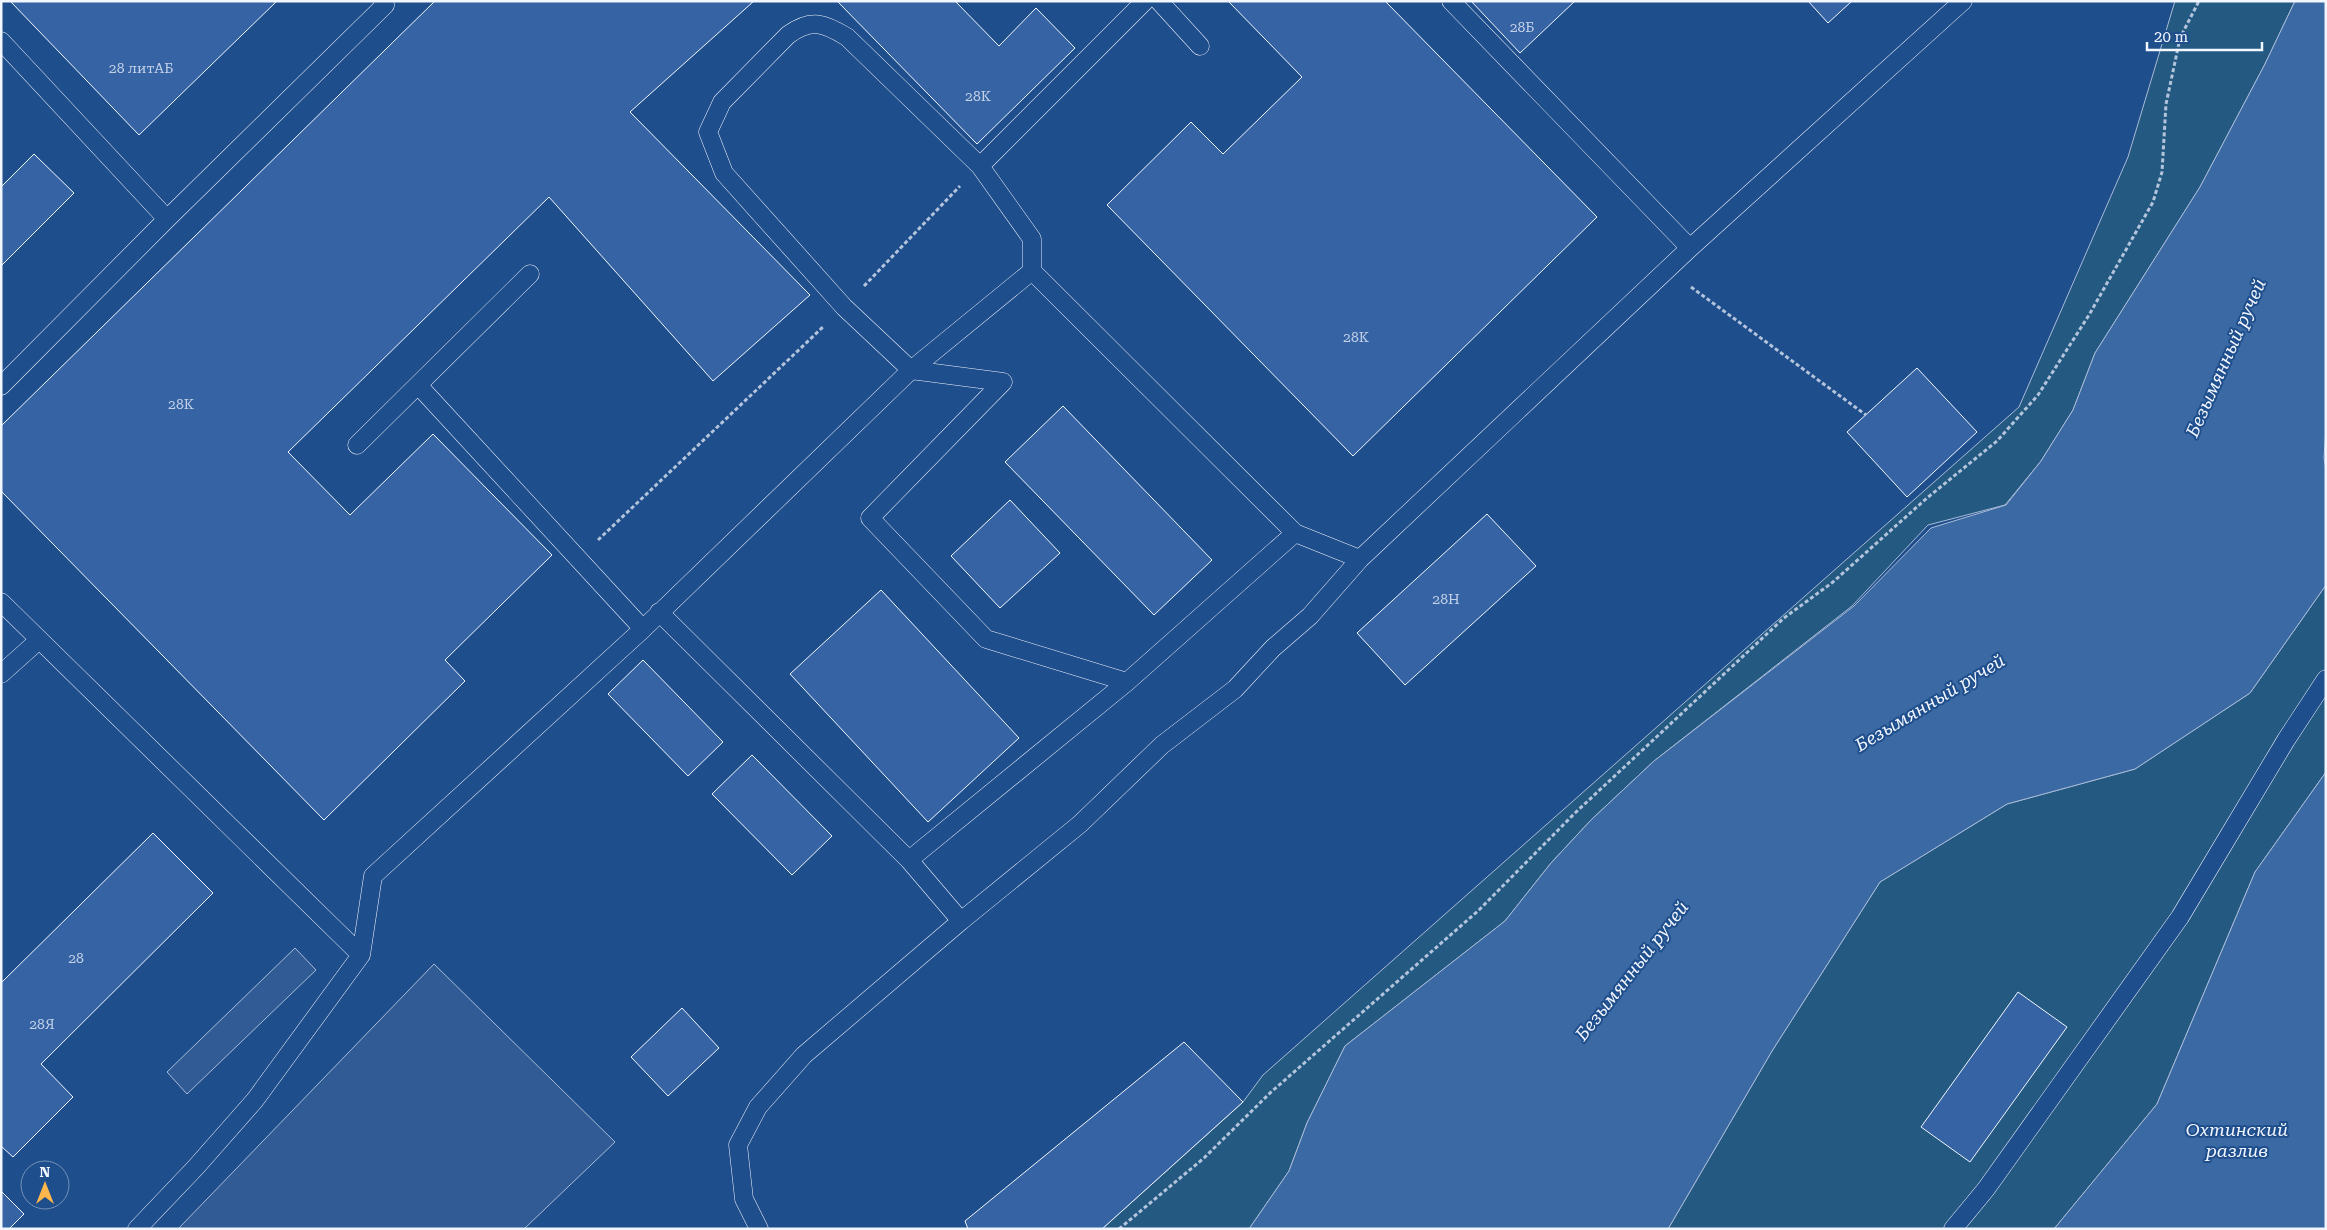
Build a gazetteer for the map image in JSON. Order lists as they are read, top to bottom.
{
  "water": ["Безымянный ручей", "Охтинский разлив"],
  "house_numbers": [
    "28Б",
    "28 литАБ",
    "28К",
    "28К",
    "28К",
    "28Н",
    "28",
    "28Я"
  ],
  "scale_bar": "20 m",
  "north": "top"
}
